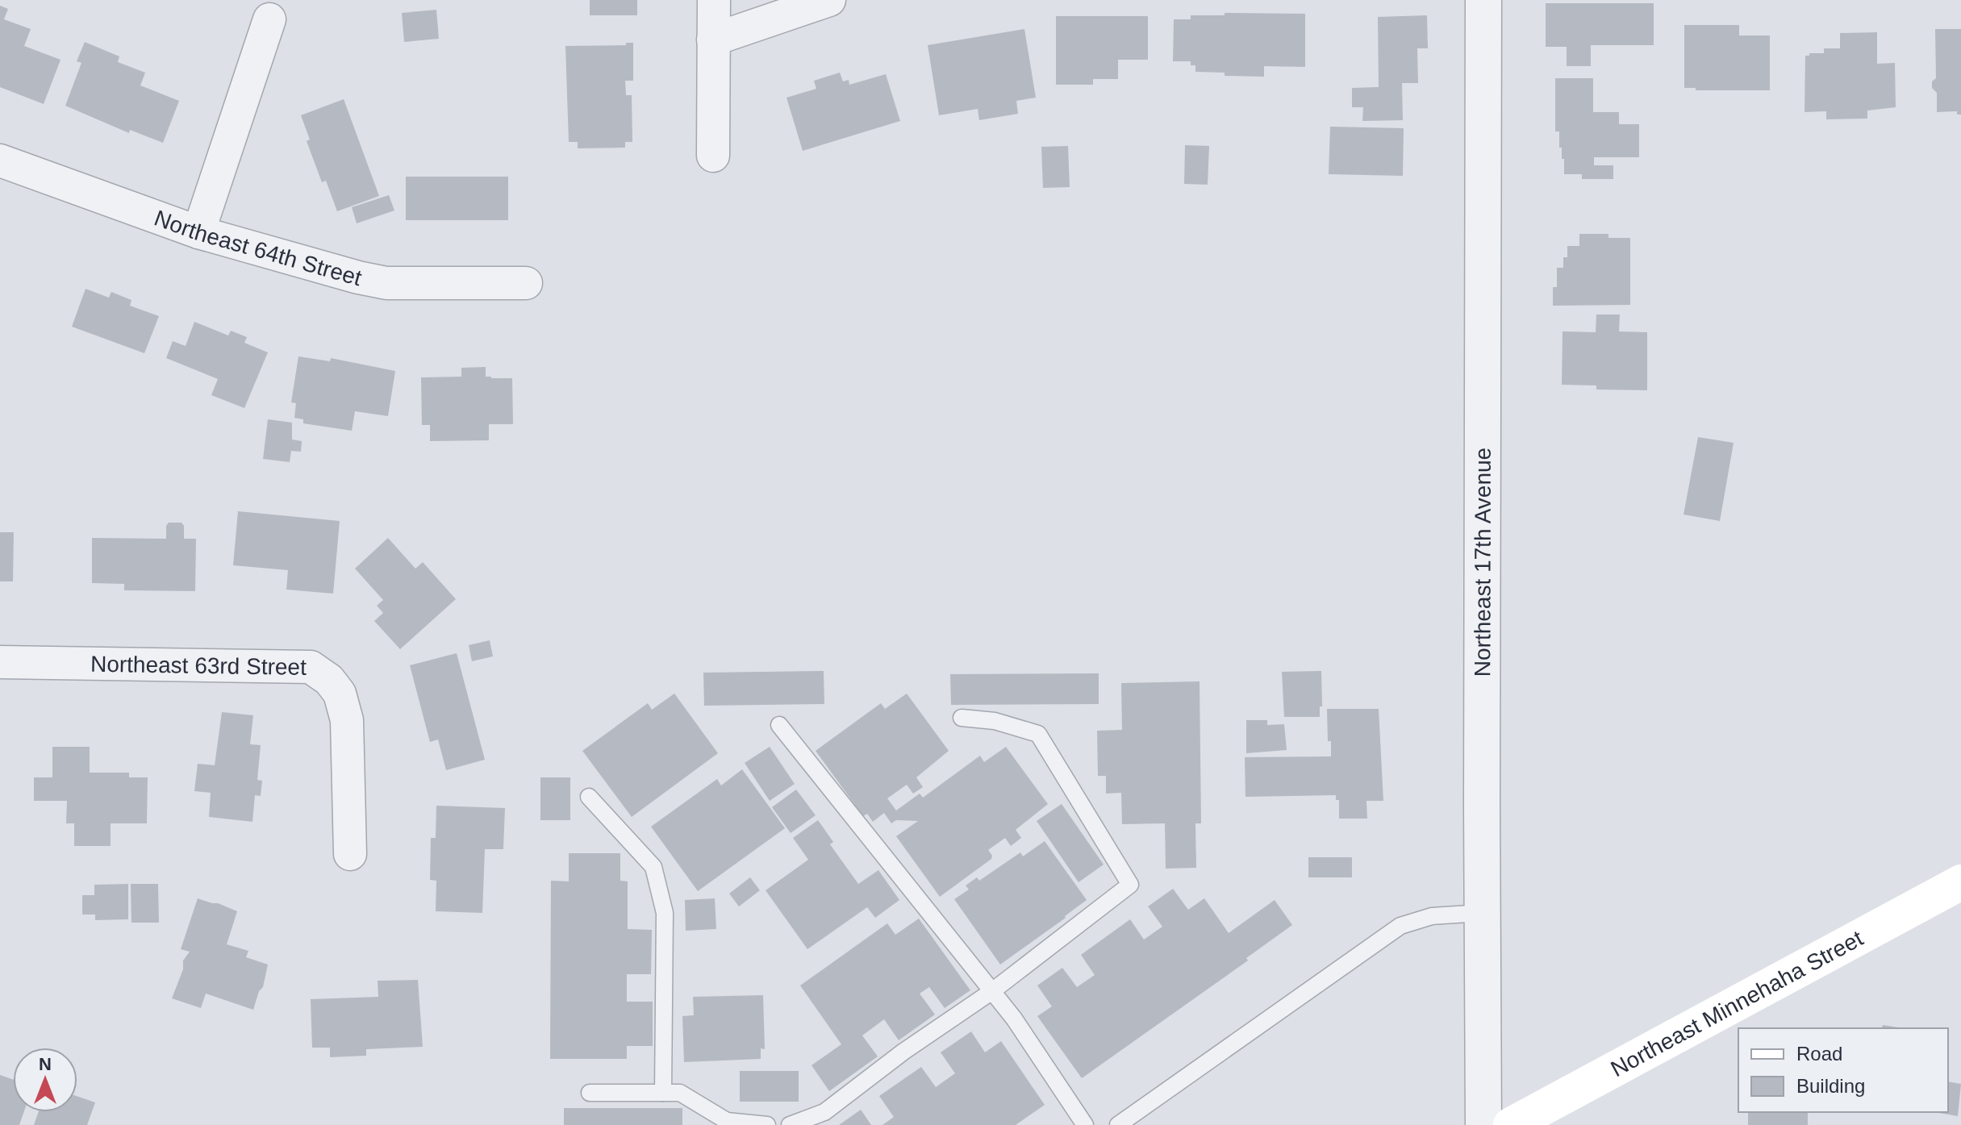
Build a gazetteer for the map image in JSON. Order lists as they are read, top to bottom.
{
  "streets": {
    "main road": ["Northeast Minnehaha Street"],
    "street": ["Northeast 64th Street", "Northeast 17th Avenue", "Northeast 63rd Street"]
  },
  "legend": ["Road", "Building"],
  "north": "top"
}
